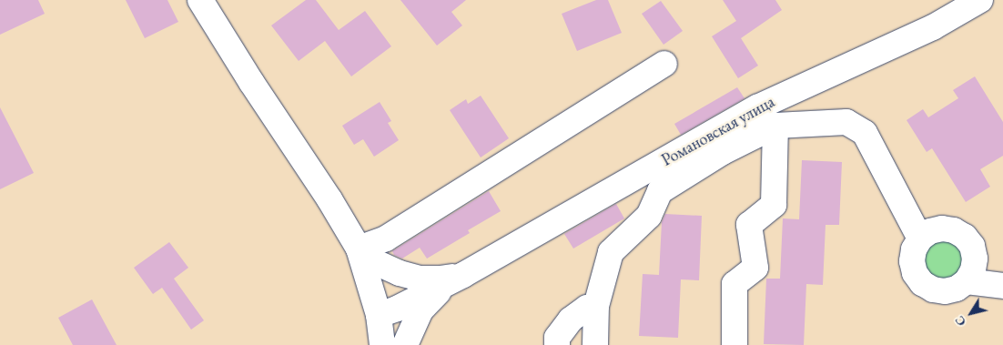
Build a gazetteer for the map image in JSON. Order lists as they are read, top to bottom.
{
  "streets": {
    "street": ["Романовская улица"]
  },
  "north": "bottom left"
}
